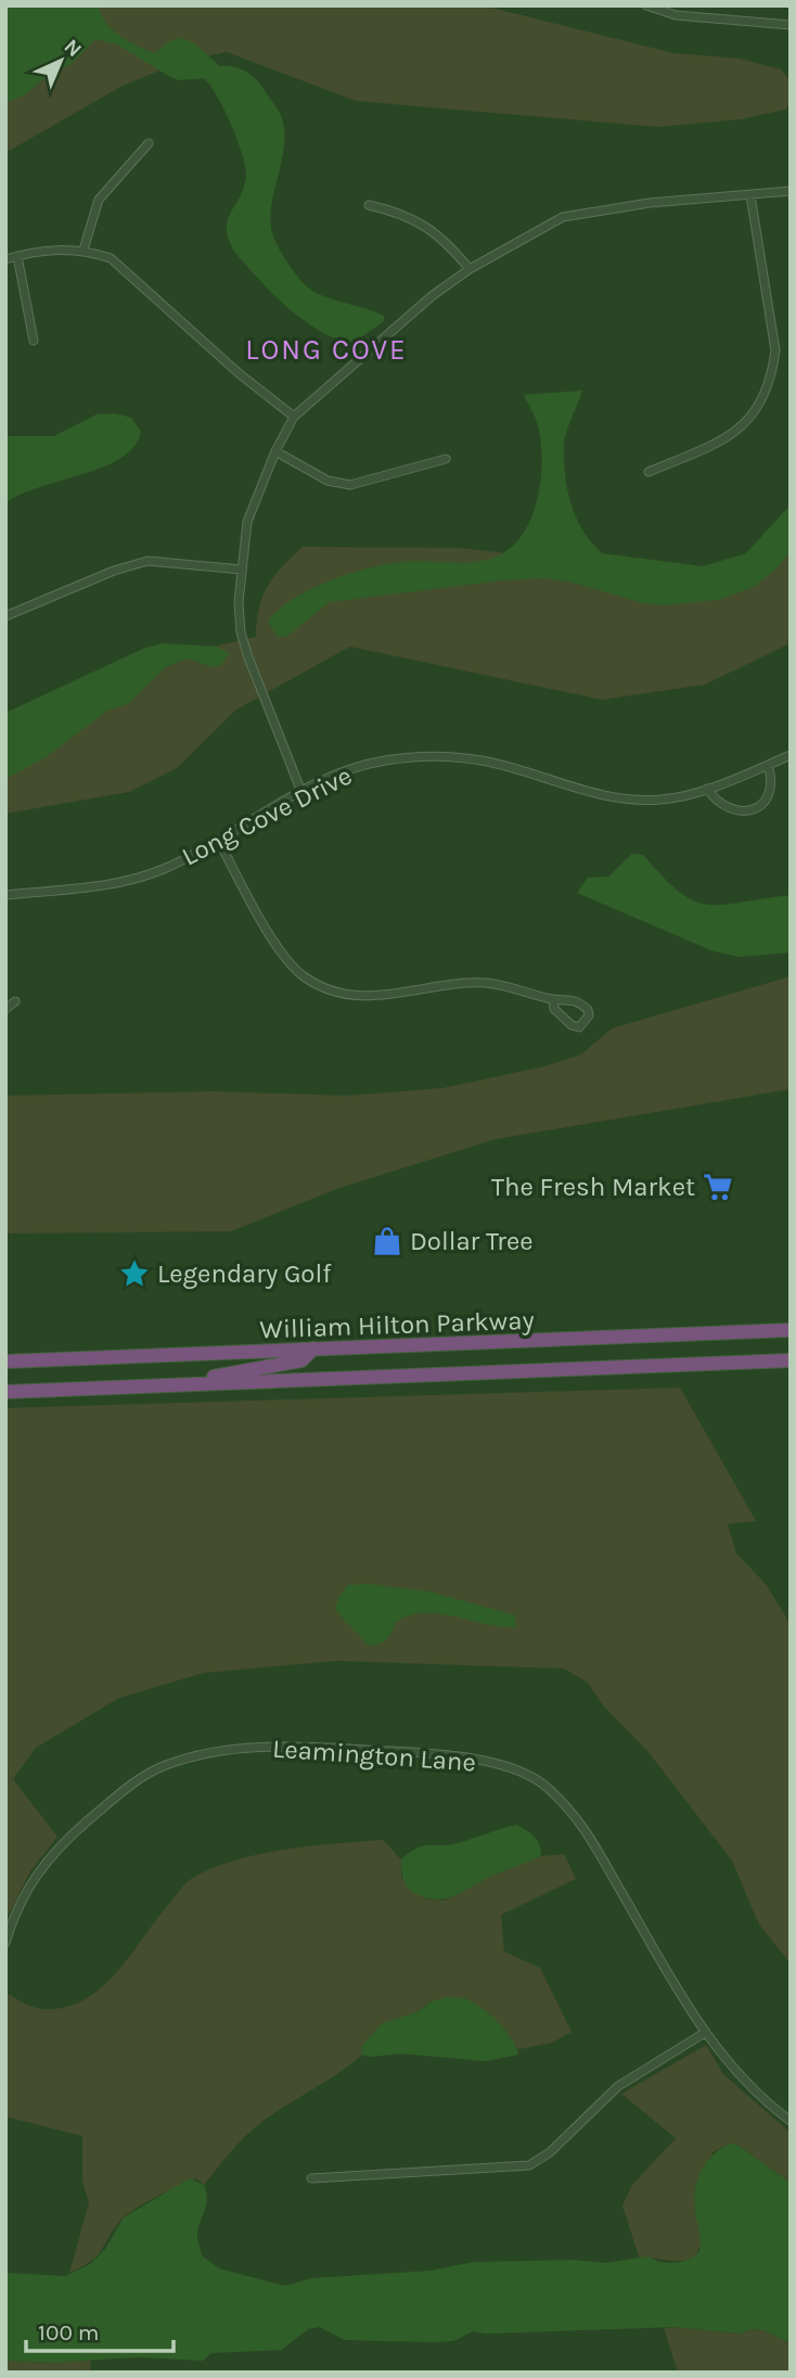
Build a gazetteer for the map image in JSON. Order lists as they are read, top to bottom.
{
  "streets": {
    "highway": ["William Hilton Parkway"],
    "street": ["Long Cove Drive", "Leamington Lane"]
  },
  "districts": ["LONG COVE"],
  "places": {
    "supermarket": ["The Fresh Market"],
    "shop": ["Dollar Tree"],
    "place": ["Legendary Golf"]
  },
  "scale_bar": "100 m",
  "north": "top right"
}
